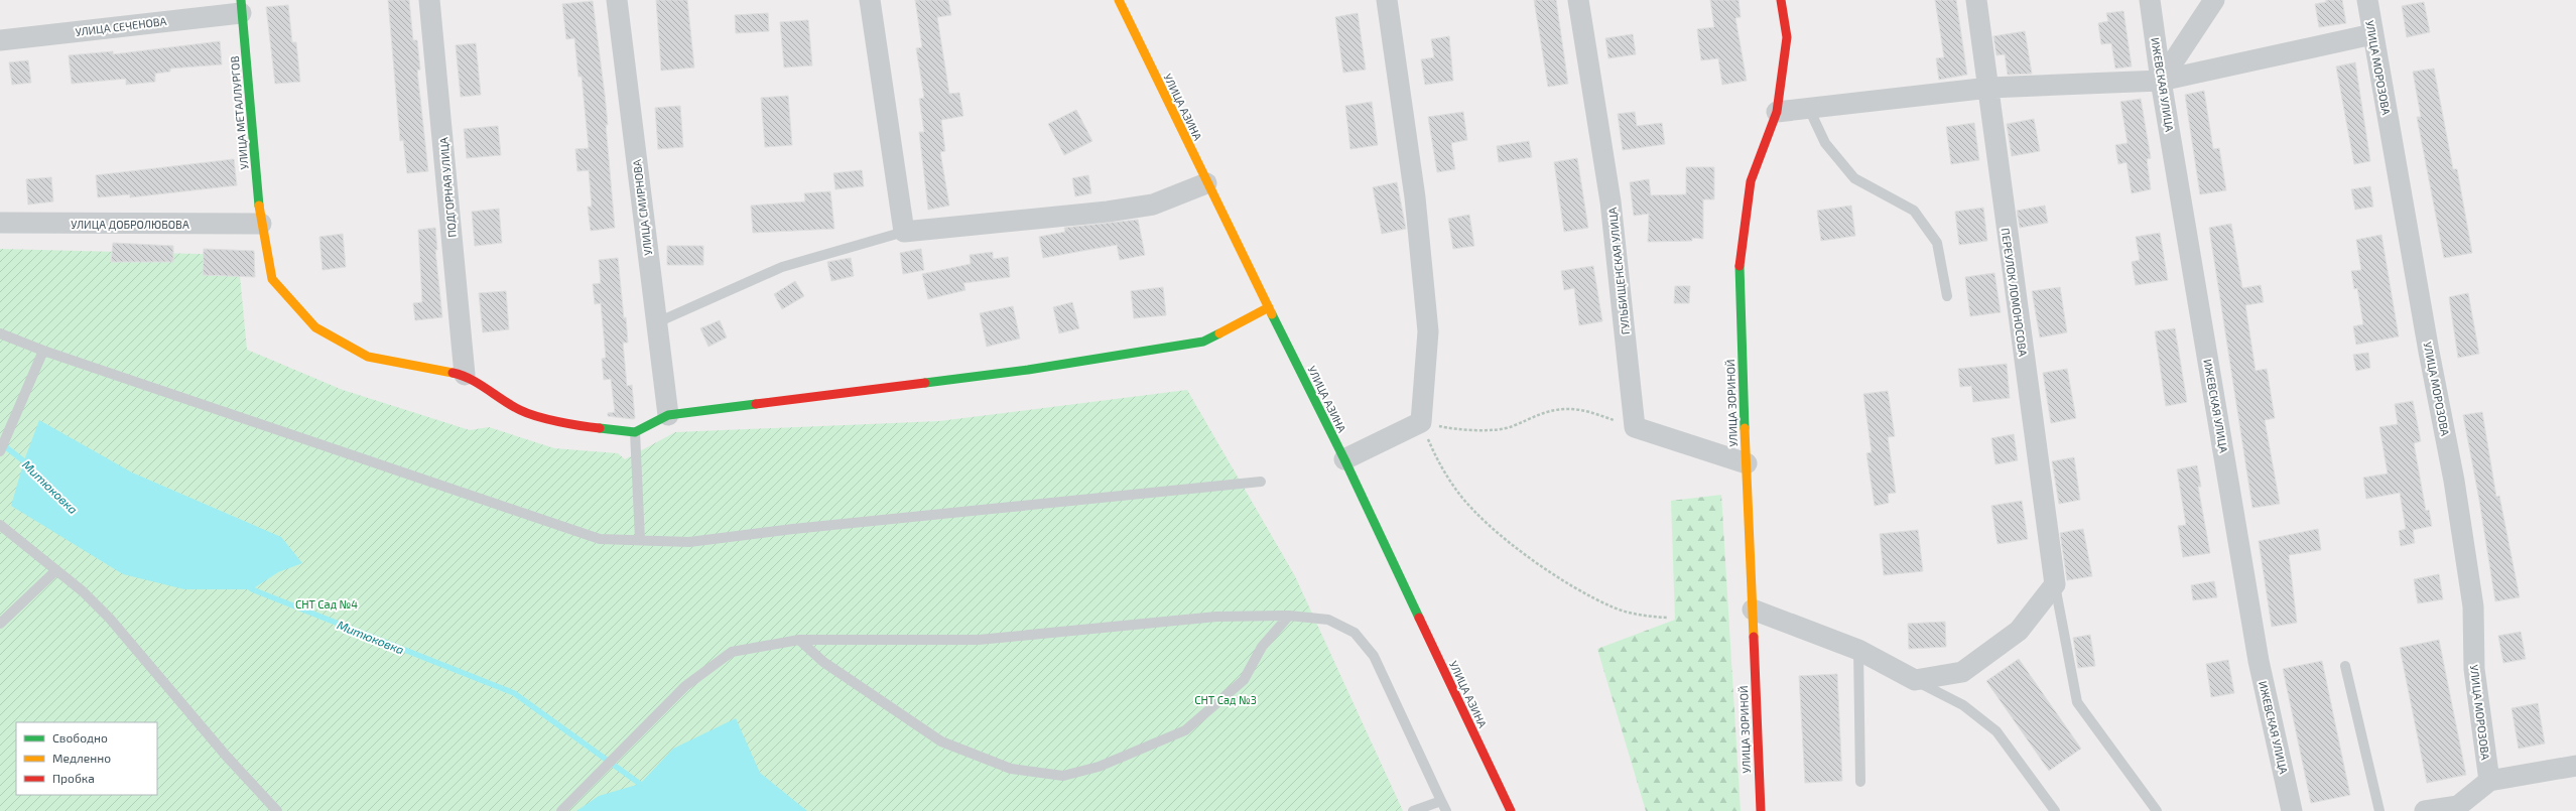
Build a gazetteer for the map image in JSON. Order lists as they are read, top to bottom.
{
  "streets": {
    "main road": ["УЛИЦА АЗИНА", "УЛИЦА МЕТАЛЛУРГОВ", "УЛИЦА ЗОРИНОЙ"],
    "street": [
      "УЛИЦА СЕЧЕНОВА",
      "УЛИЦА МОРОЗОВА",
      "ИЖЕВСКАЯ УЛИЦА",
      "ПОДГОРНАЯ УЛИЦА",
      "УЛИЦА СМИРНОВА",
      "УЛИЦА ДОБРОЛЮБОВА",
      "ГУЛЬБИЩЕНСКАЯ УЛИЦА",
      "ПЕРЕУЛОК ЛОМОНОСОВА"
    ]
  },
  "crossings": [
    ["УЛИЦА СЕЧЕНОВА", "УЛИЦА МЕТАЛЛУРГОВ"],
    ["УЛИЦА МЕТАЛЛУРГОВ", "ПОДГОРНАЯ УЛИЦА"],
    ["УЛИЦА МЕТАЛЛУРГОВ", "УЛИЦА ДОБРОЛЮБОВА"]
  ],
  "water": ["Митюковка"],
  "parks": ["СНТ Сад №4", "СНТ Сад №3"],
  "legend": ["Свободно", "Медленно", "Пробка"]
}
